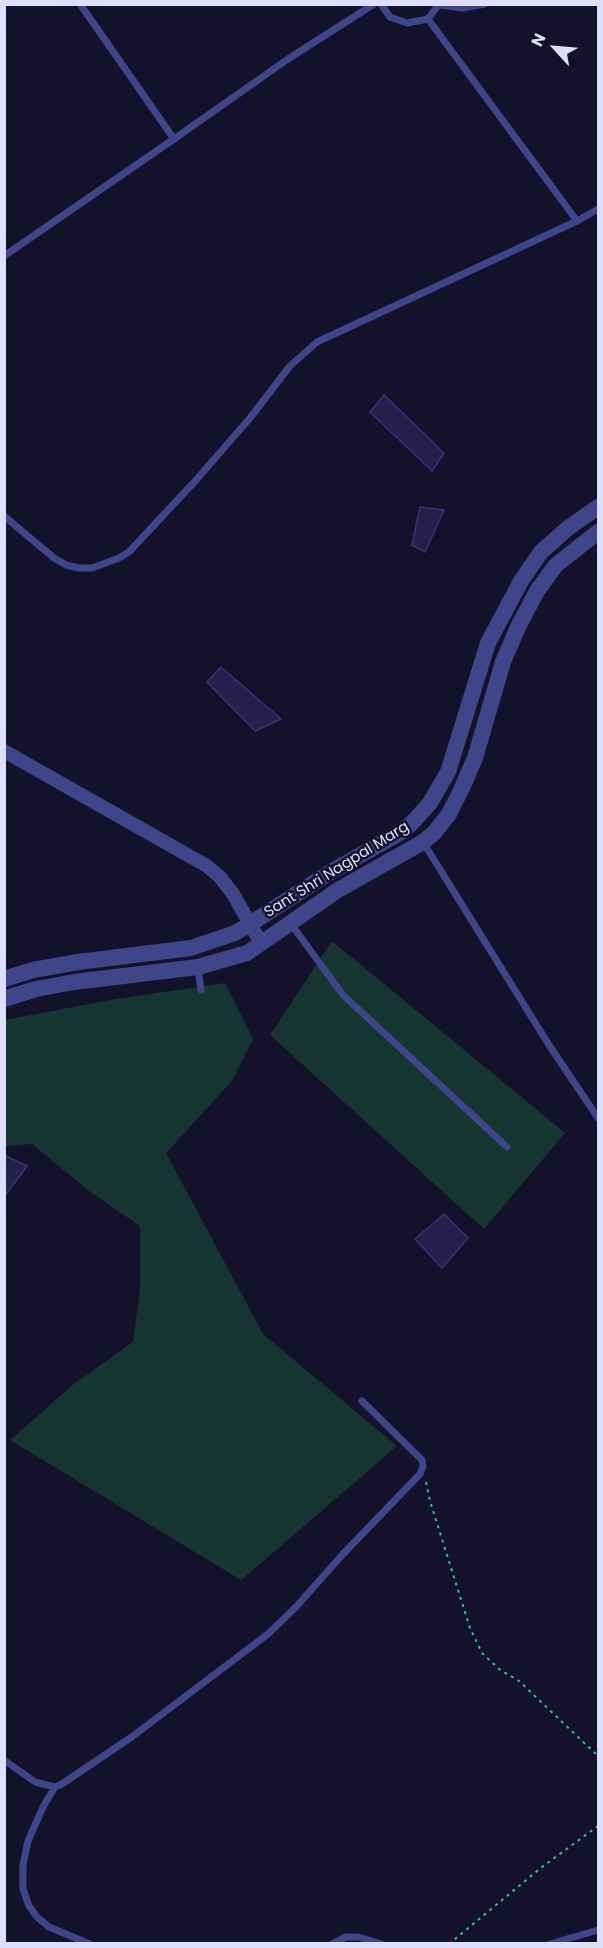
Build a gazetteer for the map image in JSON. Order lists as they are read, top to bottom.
{
  "streets": {
    "street": ["Sant Shri Nagpal Marg"]
  },
  "north": "top left"
}
